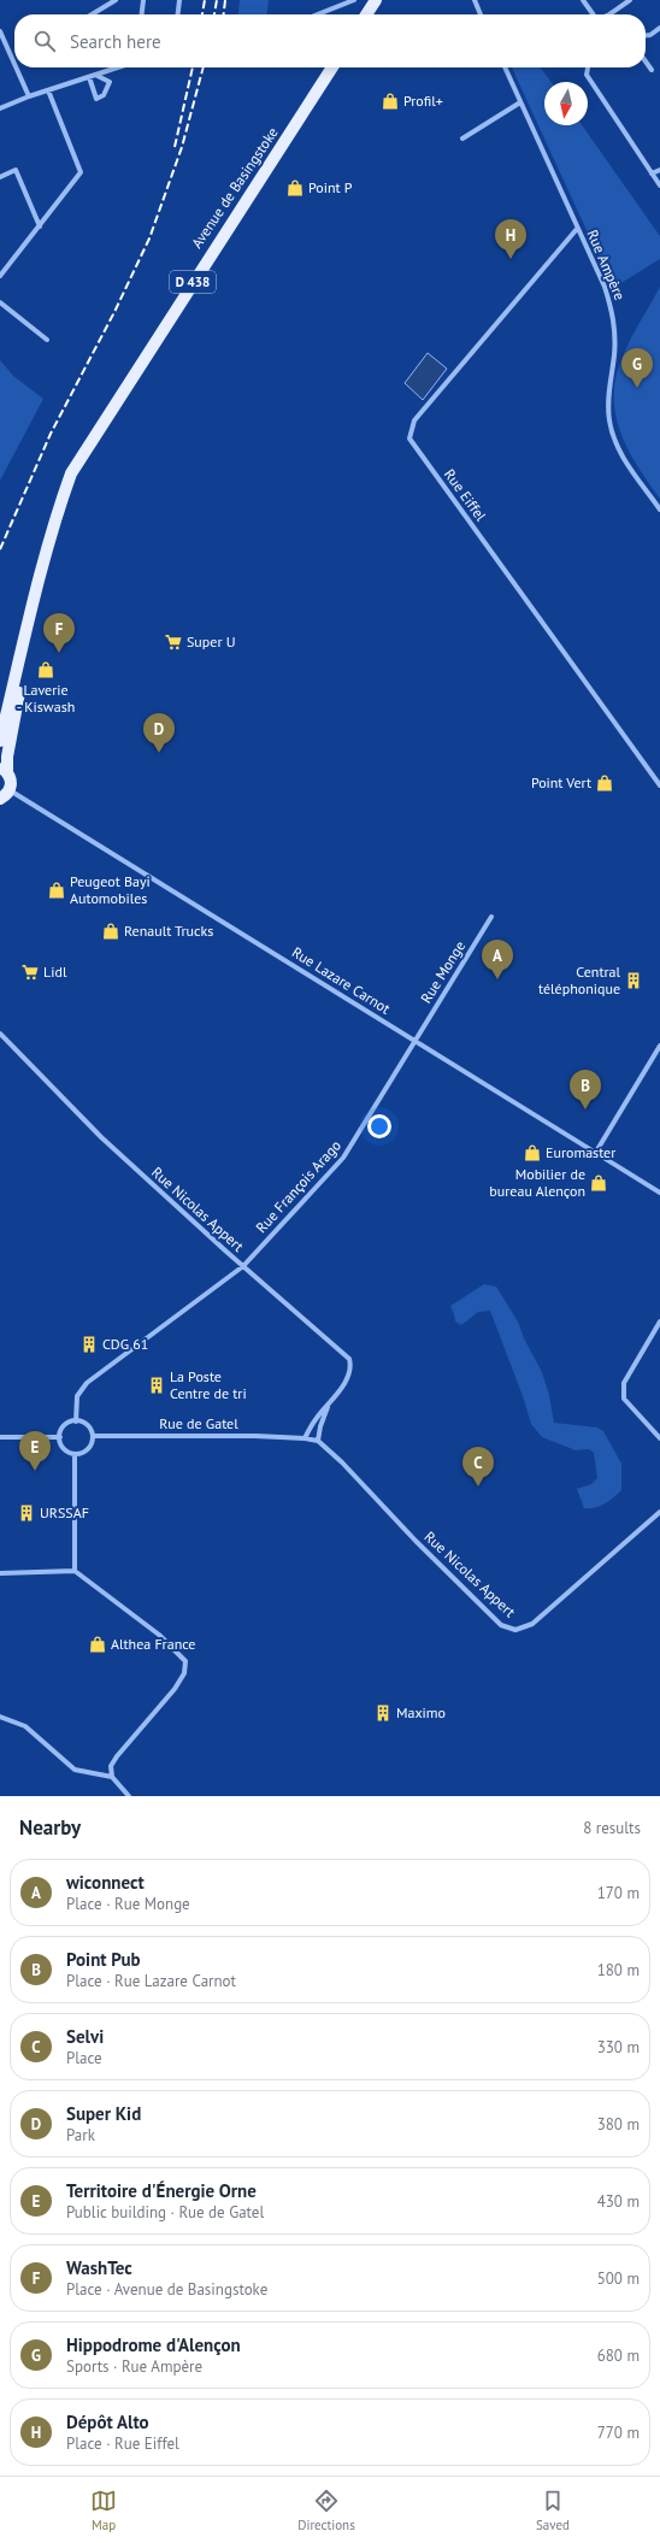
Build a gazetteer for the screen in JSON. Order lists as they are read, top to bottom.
{
  "streets": {
    "main road": ["Avenue de Basingstoke", "D 438"],
    "street": [
      "Rue Ampère",
      "Rue Eiffel",
      "Rue Monge",
      "Rue Lazare Carnot",
      "Rue François Arago",
      "Rue Nicolas Appert",
      "Rue de Gatel"
    ]
  },
  "crossings": [
    ["Avenue de Basingstoke", "Rue Lazare Carnot"],
    ["Rue Ampère", "Rue Eiffel"],
    ["Rue Monge", "Rue Lazare Carnot"],
    ["Rue Monge", "Rue François Arago"],
    ["Rue Lazare Carnot", "Rue François Arago"],
    ["Rue François Arago", "Rue Nicolas Appert"],
    ["Rue François Arago", "Rue de Gatel"],
    ["Rue Nicolas Appert", "Rue de Gatel"]
  ],
  "places": {
    "shop": [
      "Profil+",
      "Point P",
      "Laverie - Kiswash",
      "Point Vert",
      "Peugeot Bayi Automobiles",
      "Renault Trucks",
      "Euromaster",
      "Mobilier de bureau Alençon",
      "Althea France"
    ],
    "supermarket": ["Super U", "Lidl"],
    "building": [
      "Central téléphonique",
      "CDG 61",
      "La Poste Centre de tri",
      "URSSAF",
      "Maximo"
    ]
  },
  "north": "bottom",
  "page": {
    "search": "Search here",
    "pins": [
      "H",
      "G",
      "F",
      "D",
      "A",
      "B",
      "E",
      "C"
    ],
    "heading": ["Nearby", "8 results"],
    "list": [
      {
        "mark": "A",
        "name": "wiconnect",
        "note": "Place · Rue Monge",
        "value": "170 m"
      },
      {
        "mark": "B",
        "name": "Point Pub",
        "note": "Place · Rue Lazare Carnot",
        "value": "180 m"
      },
      {
        "mark": "C",
        "name": "Selvi",
        "note": "Place",
        "value": "330 m"
      },
      {
        "mark": "D",
        "name": "Super Kid",
        "note": "Park",
        "value": "380 m"
      },
      {
        "mark": "E",
        "name": "Territoire d'Énergie Orne",
        "note": "Public building · Rue de Gatel",
        "value": "430 m"
      },
      {
        "mark": "F",
        "name": "WashTec",
        "note": "Place · Avenue de Basingstoke",
        "value": "500 m"
      },
      {
        "mark": "G",
        "name": "Hippodrome d'Alençon",
        "note": "Sports · Rue Ampère",
        "value": "680 m"
      },
      {
        "mark": "H",
        "name": "Dépôt Alto",
        "note": "Place · Rue Eiffel",
        "value": "770 m"
      }
    ],
    "nav": ["Map", "Directions", "Saved"]
  }
}
